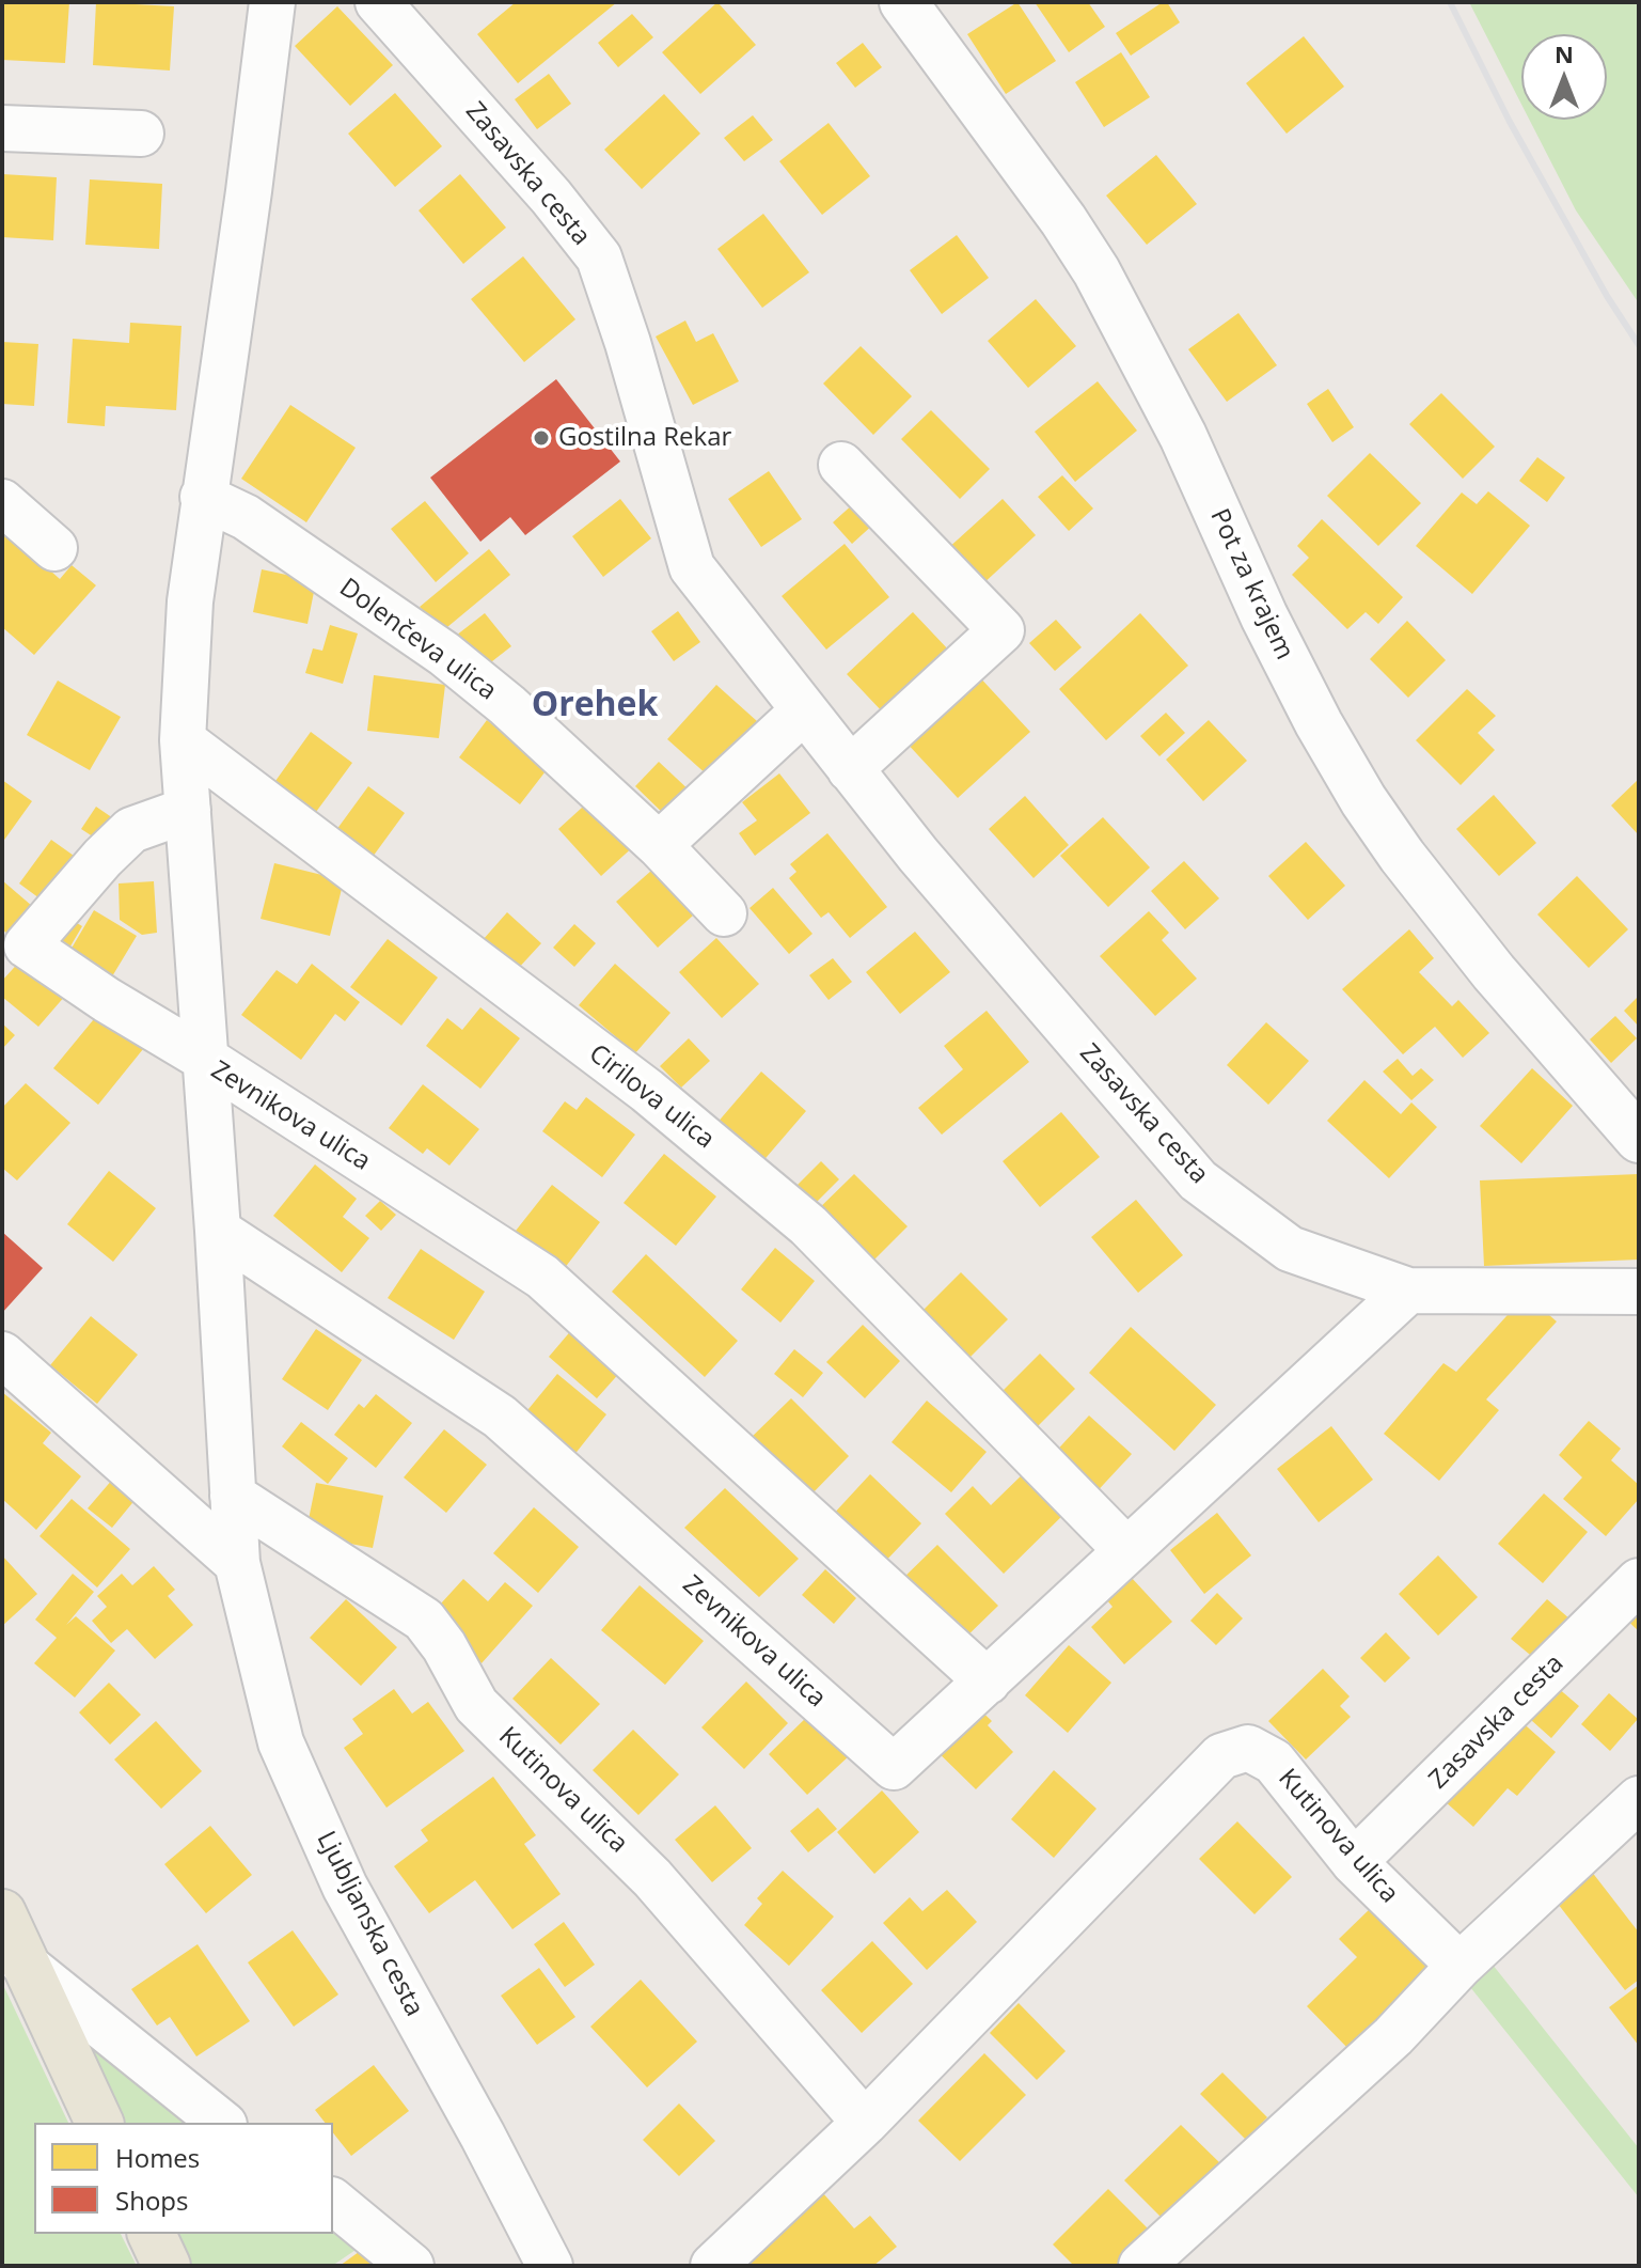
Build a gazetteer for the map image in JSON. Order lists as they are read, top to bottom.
{
  "streets": {
    "street": [
      "Zasavska cesta",
      "Pot za krajem",
      "Dolenčeva ulica",
      "Cirilova ulica",
      "Zevnikova ulica",
      "Kutinova ulica",
      "Ljubljanska cesta"
    ]
  },
  "crossings": [
    ["Zasavska cesta", "Zevnikova ulica"],
    ["Zasavska cesta", "Kutinova ulica"],
    ["Cirilova ulica", "Zevnikova ulica"]
  ],
  "districts": ["Orehek"],
  "places": ["Gostilna Rekar"],
  "legend": ["Homes", "Shops"],
  "north": "top"
}
